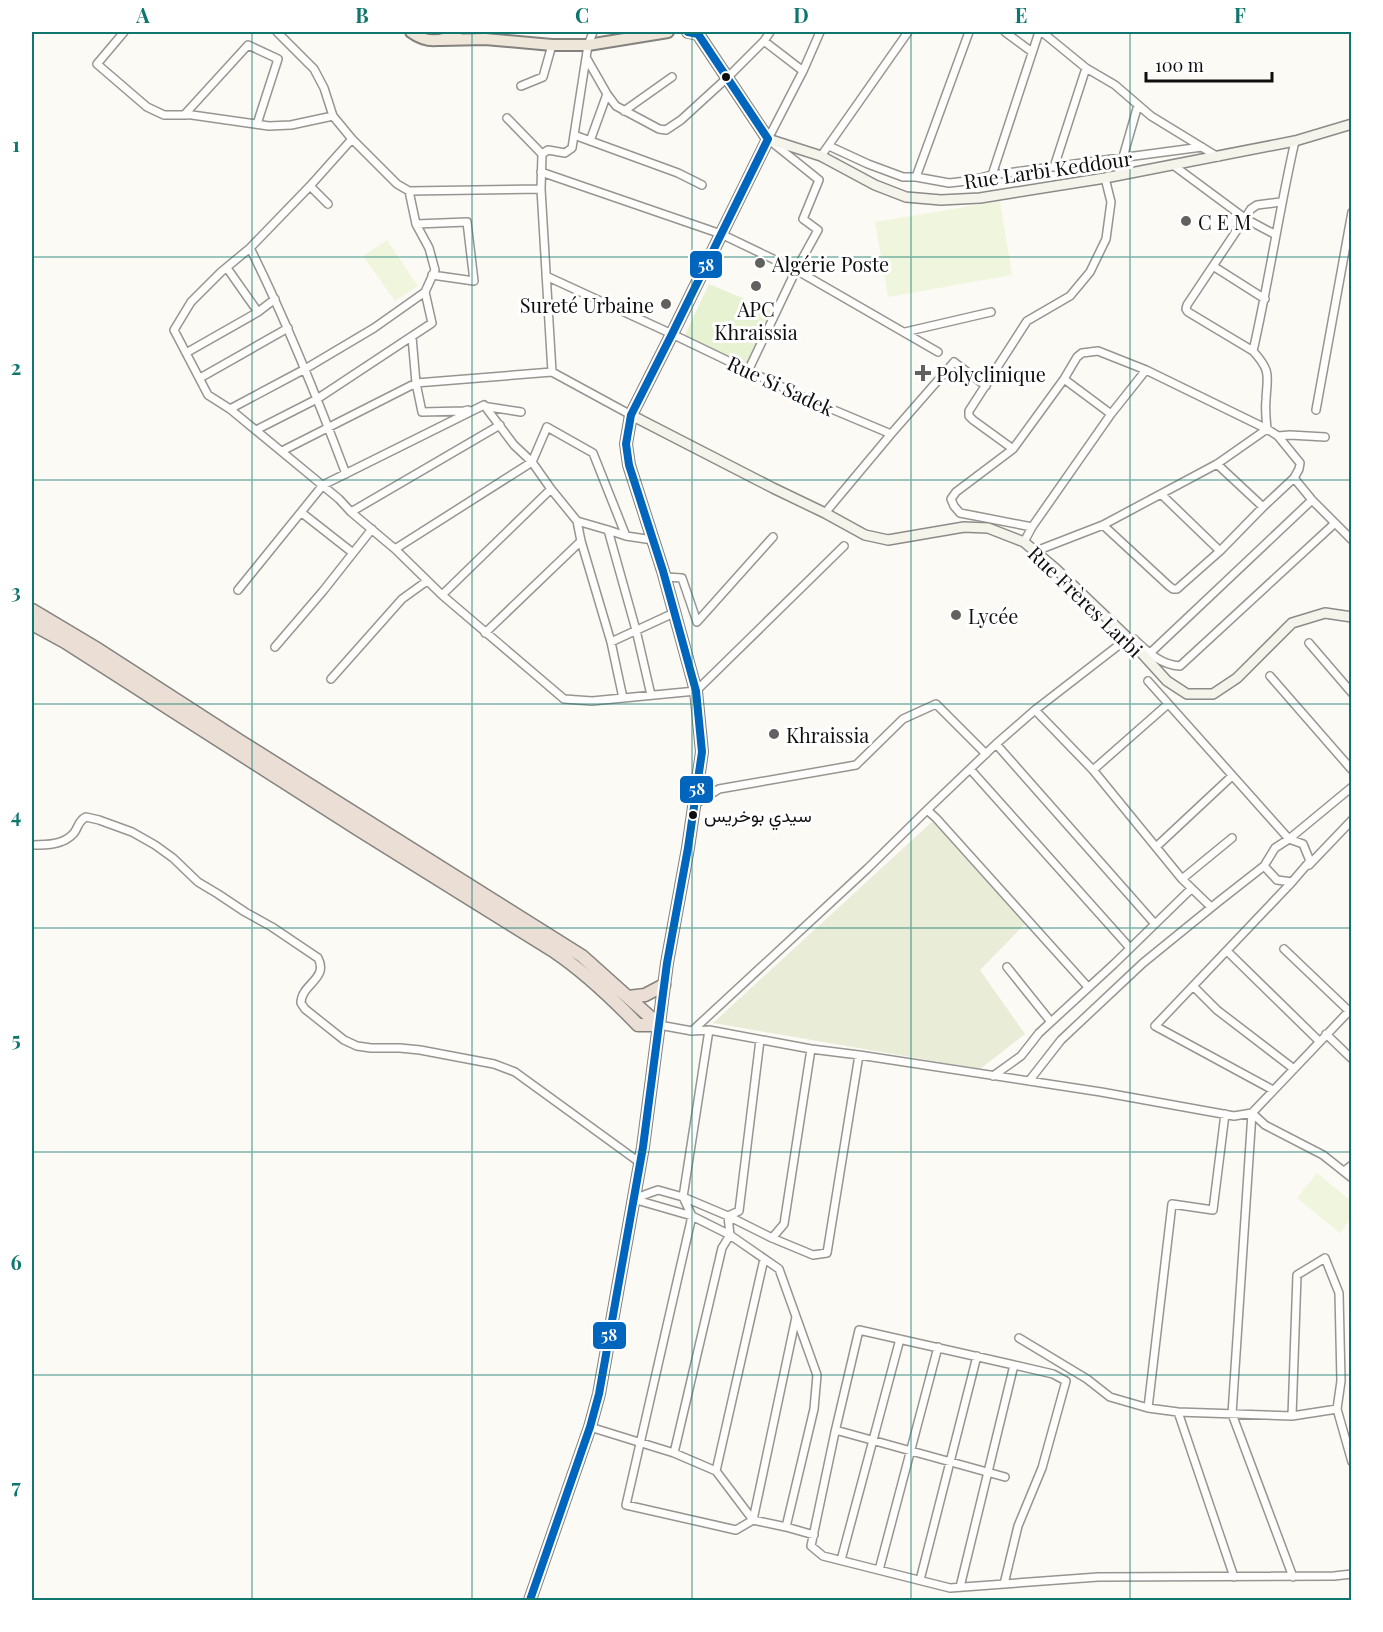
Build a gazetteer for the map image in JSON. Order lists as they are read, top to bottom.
{
  "streets": {
    "main road": ["Rue Frères Larbi"],
    "street": ["Rue Larbi Keddour", "Rue Si Sadek"]
  },
  "places": {
    "other": [
      "C E M",
      "Algérie Poste",
      "APC Khraissia",
      "Sureté Urbaine",
      "Lycée",
      "Khraissia",
      "سيدي بوخريس"
    ],
    "health": ["Polyclinique"]
  },
  "lines": ["transit line 58"],
  "scale_bar": "100 m",
  "grid": {
    "columns": [
      "A",
      "B",
      "C",
      "D",
      "E",
      "F"
    ],
    "rows": [
      "1",
      "2",
      "3",
      "4",
      "5",
      "6",
      "7"
    ]
  }
}
